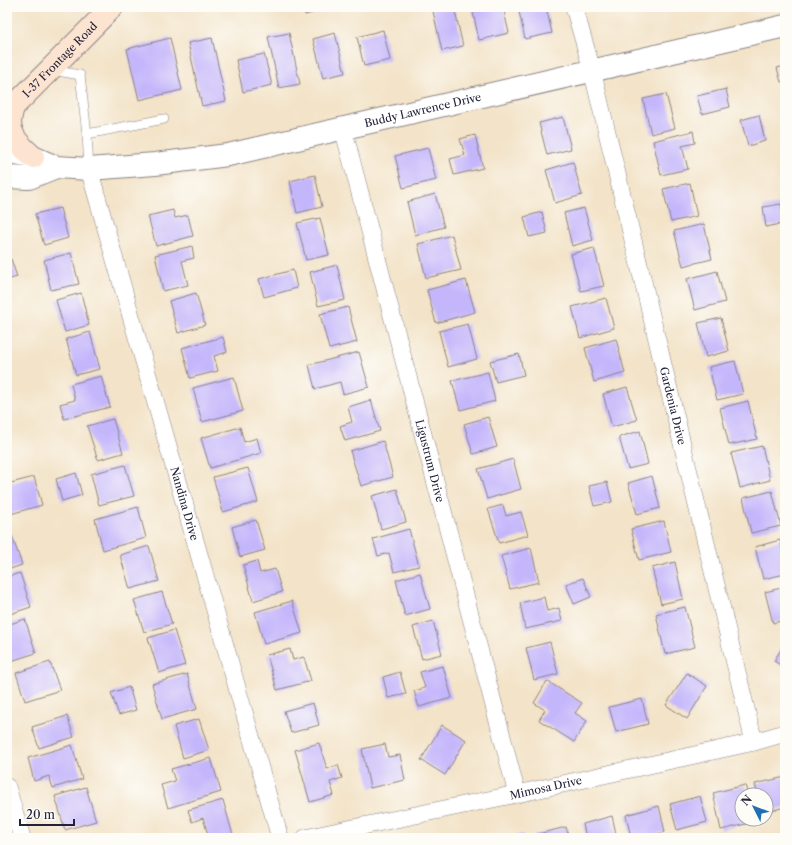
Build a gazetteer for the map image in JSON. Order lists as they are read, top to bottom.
{
  "streets": {
    "main road": ["I-37 Frontage Road"],
    "street": [
      "Buddy Lawrence Drive",
      "Gardenia Drive",
      "Ligustrum Drive",
      "Nandina Drive",
      "Mimosa Drive"
    ]
  },
  "crossings": [
    ["Buddy Lawrence Drive", "Gardenia Drive"],
    ["Buddy Lawrence Drive", "Ligustrum Drive"],
    ["Buddy Lawrence Drive", "Nandina Drive"],
    ["Gardenia Drive", "Mimosa Drive"],
    ["Ligustrum Drive", "Mimosa Drive"]
  ],
  "scale_bar": "20 m",
  "north": "top left"
}
